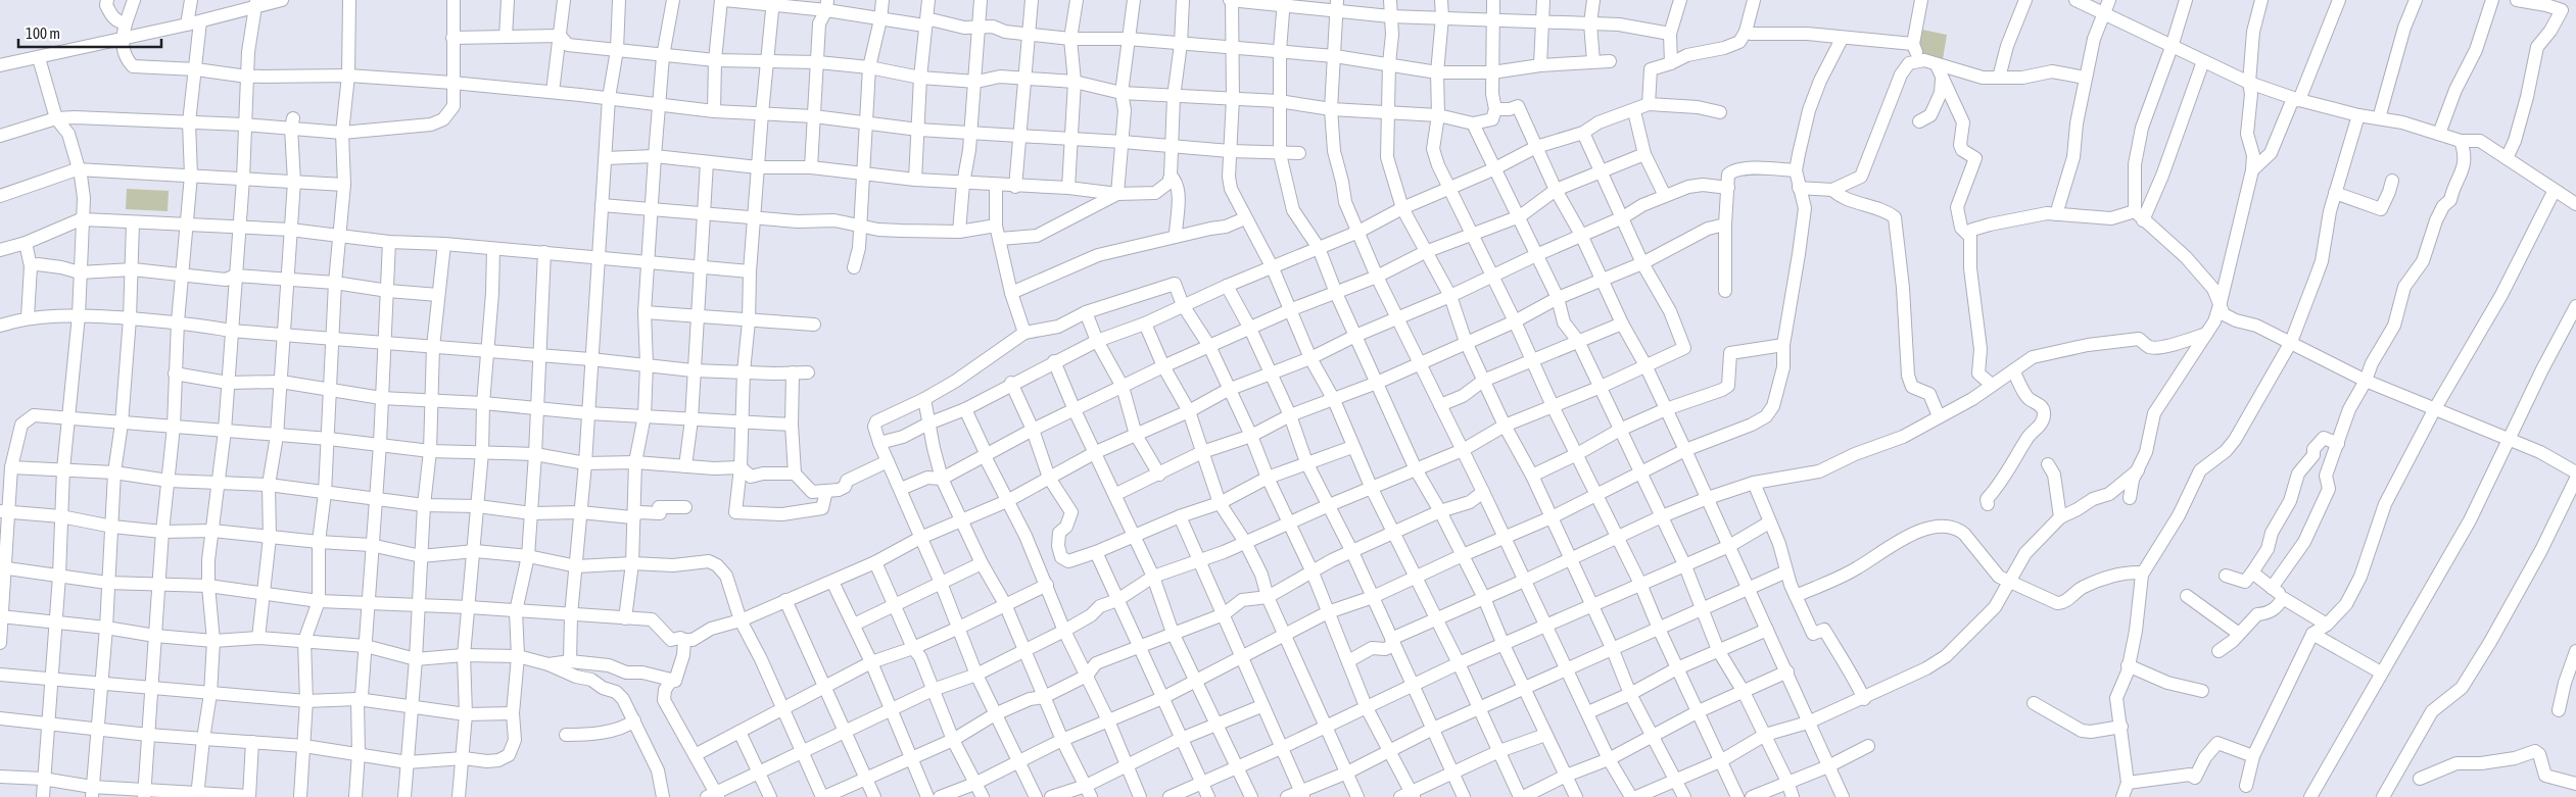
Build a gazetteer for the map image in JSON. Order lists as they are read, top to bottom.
{
  "scale_bar": "100 m"
}
